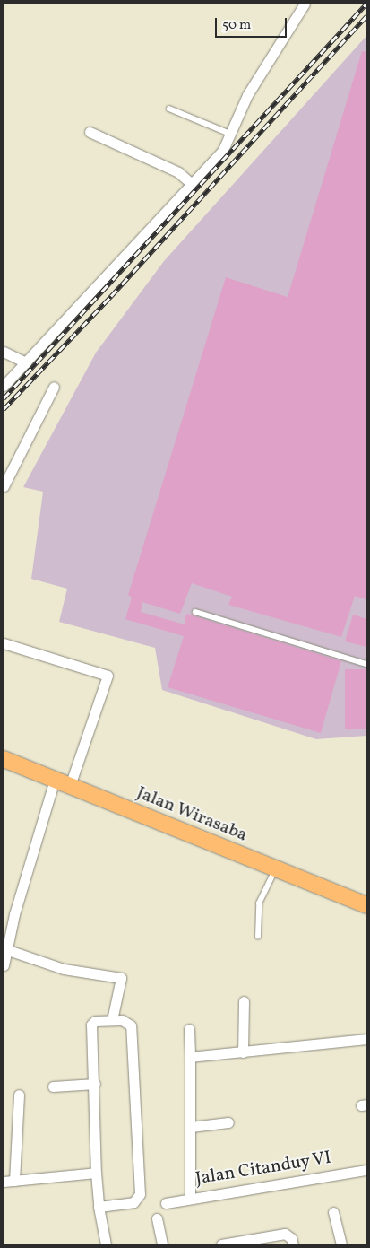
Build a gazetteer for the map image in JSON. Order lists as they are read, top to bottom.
{
  "streets": {
    "main road": ["Jalan Wirasaba"],
    "street": ["Jalan Citanduy VI"]
  },
  "scale_bar": "50 m"
}
